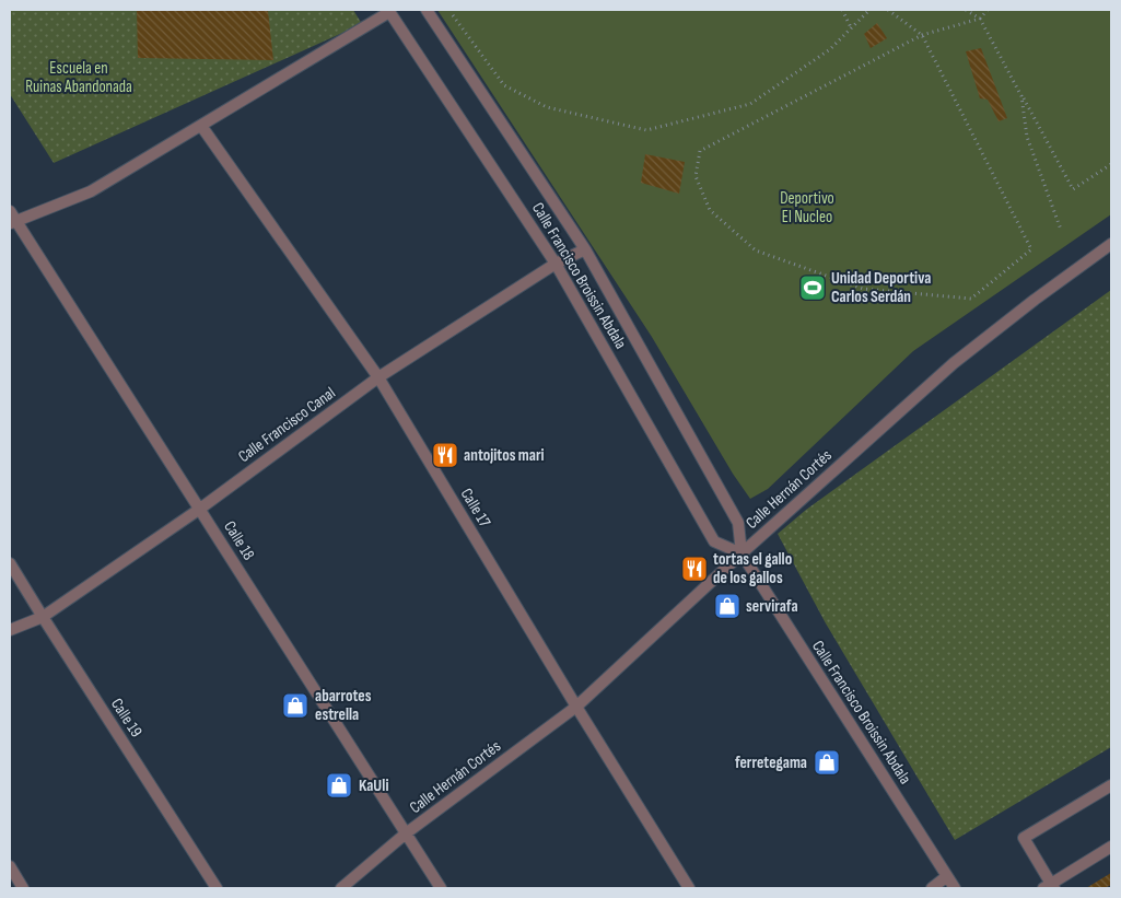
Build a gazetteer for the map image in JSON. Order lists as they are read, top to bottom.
{
  "streets": {
    "street": [
      "Calle Francisco Broissin Abdala",
      "Calle Francisco Canal",
      "Calle Hernán Cortés",
      "Calle 17",
      "Calle 18",
      "Calle 19"
    ]
  },
  "crossings": [
    ["Calle Francisco Broissin Abdala", "Calle Francisco Canal"],
    ["Calle Francisco Broissin Abdala", "Calle Hernán Cortés"],
    ["Calle Francisco Canal", "Calle 17"],
    ["Calle Francisco Canal", "Calle 18"],
    ["Calle Francisco Canal", "Calle 19"],
    ["Calle Hernán Cortés", "Calle 17"],
    ["Calle Hernán Cortés", "Calle 18"]
  ],
  "parks": ["Escuela en Ruinas Abandonada", "Deportivo El Nucleo"],
  "places": {
    "sports": ["Unidad Deportiva Carlos Serdán"],
    "restaurant": ["antojitos mari", "tortas el gallo de los gallos"],
    "shop": [
      "servirafa",
      "abarrotes estrella",
      "ferretegama",
      "KaUli"
    ]
  }
}
